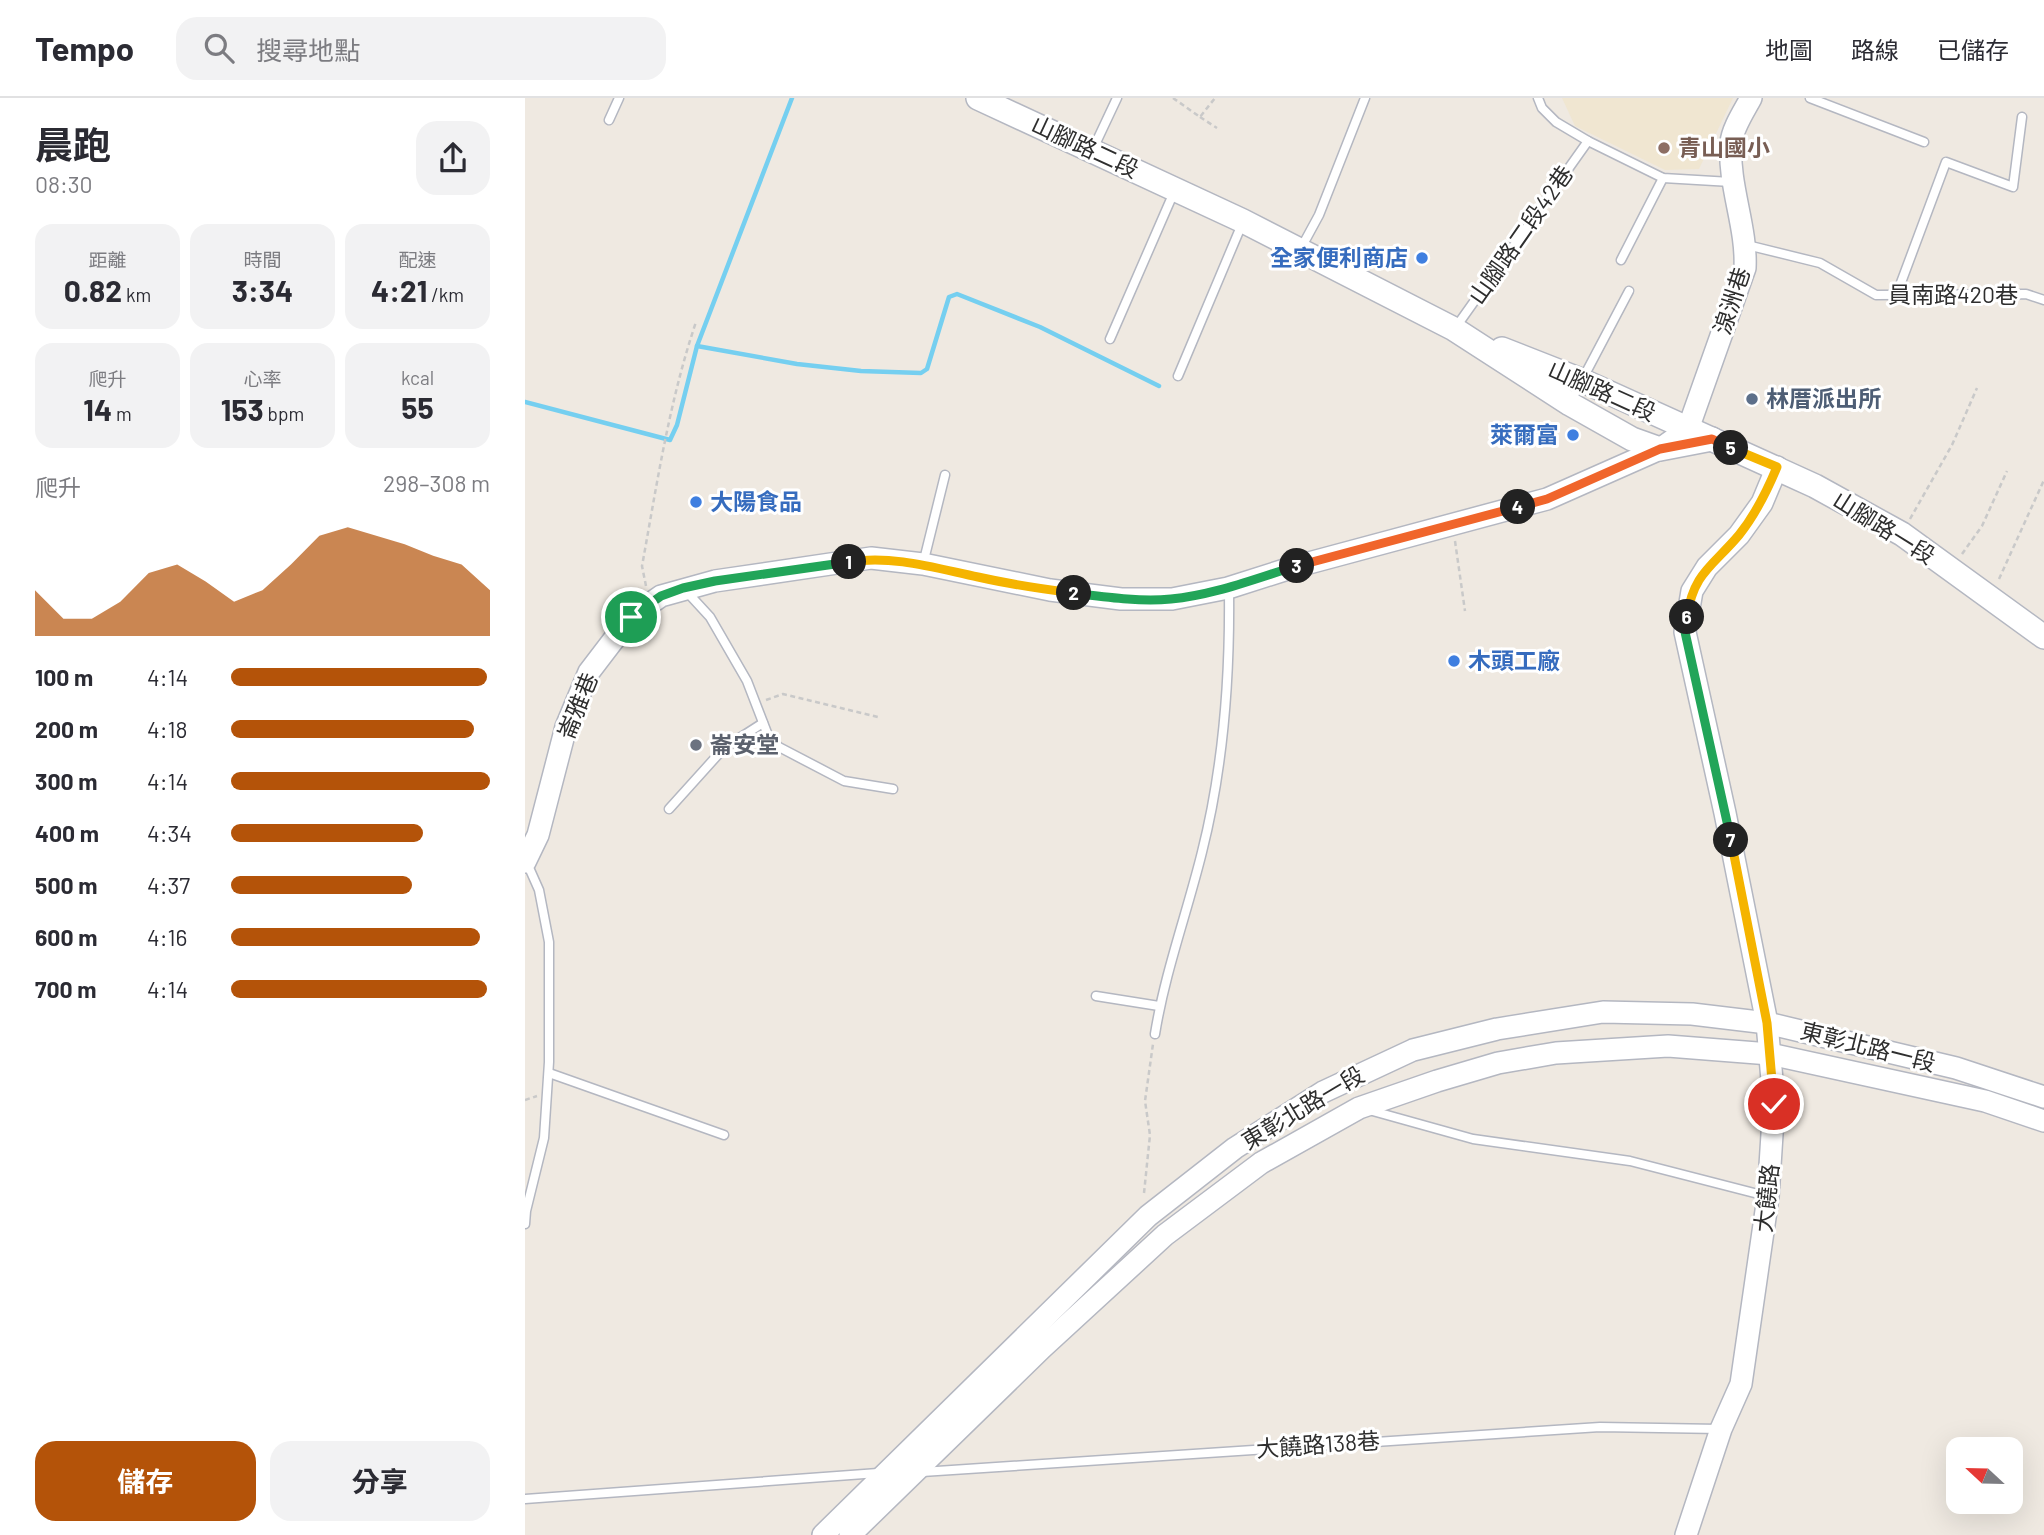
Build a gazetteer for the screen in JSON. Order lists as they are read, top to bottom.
{
  "streets": {
    "main road": ["山腳路二段", "山腳路一段"],
    "street": [
      "湶洲巷",
      "崙雅巷",
      "東彰北路一段",
      "大饒路"
    ],
    "lane": ["山腳路二段42巷", "員南路420巷", "大饒路138巷"]
  },
  "crossings": [
    ["山腳路二段", "山腳路二段42巷"],
    ["山腳路二段", "湶洲巷"],
    ["山腳路二段", "山腳路一段"],
    ["山腳路二段", "崙雅巷"],
    ["員南路420巷", "湶洲巷"],
    ["山腳路一段", "大饒路"],
    ["東彰北路一段", "大饒路"],
    ["東彰北路一段", "大饒路138巷"],
    ["大饒路", "大饒路138巷"]
  ],
  "places": [
    "青山國小",
    "全家便利商店",
    "林厝派出所",
    "萊爾富",
    "大陽食品",
    "木頭工廠",
    "崙安堂"
  ],
  "north": "left",
  "page": {
    "header": "Tempo",
    "search": "搜尋地點",
    "nav": ["地圖", "路線", "已儲存"],
    "heading": ["晨跑", "08:30"],
    "stats": [
      ["距離", "0.82 km"],
      ["時間", "3:34"],
      ["配速", "4:21 /km"],
      ["爬升", "14 m"],
      ["心率", "153 bpm"],
      ["kcal", "55"]
    ],
    "pins": [
      "5",
      "4",
      "1",
      "3",
      "2",
      "6",
      "7"
    ],
    "chart": ["爬升", "298–308 m"],
    "list": [
      {
        "name": "100 m",
        "note": "4:14"
      },
      {
        "name": "200 m",
        "note": "4:18"
      },
      {
        "name": "300 m",
        "note": "4:14"
      },
      {
        "name": "400 m",
        "note": "4:34"
      },
      {
        "name": "500 m",
        "note": "4:37"
      },
      {
        "name": "600 m",
        "note": "4:16"
      },
      {
        "name": "700 m",
        "note": "4:14"
      }
    ],
    "buttons": ["儲存", "分享"]
  }
}
